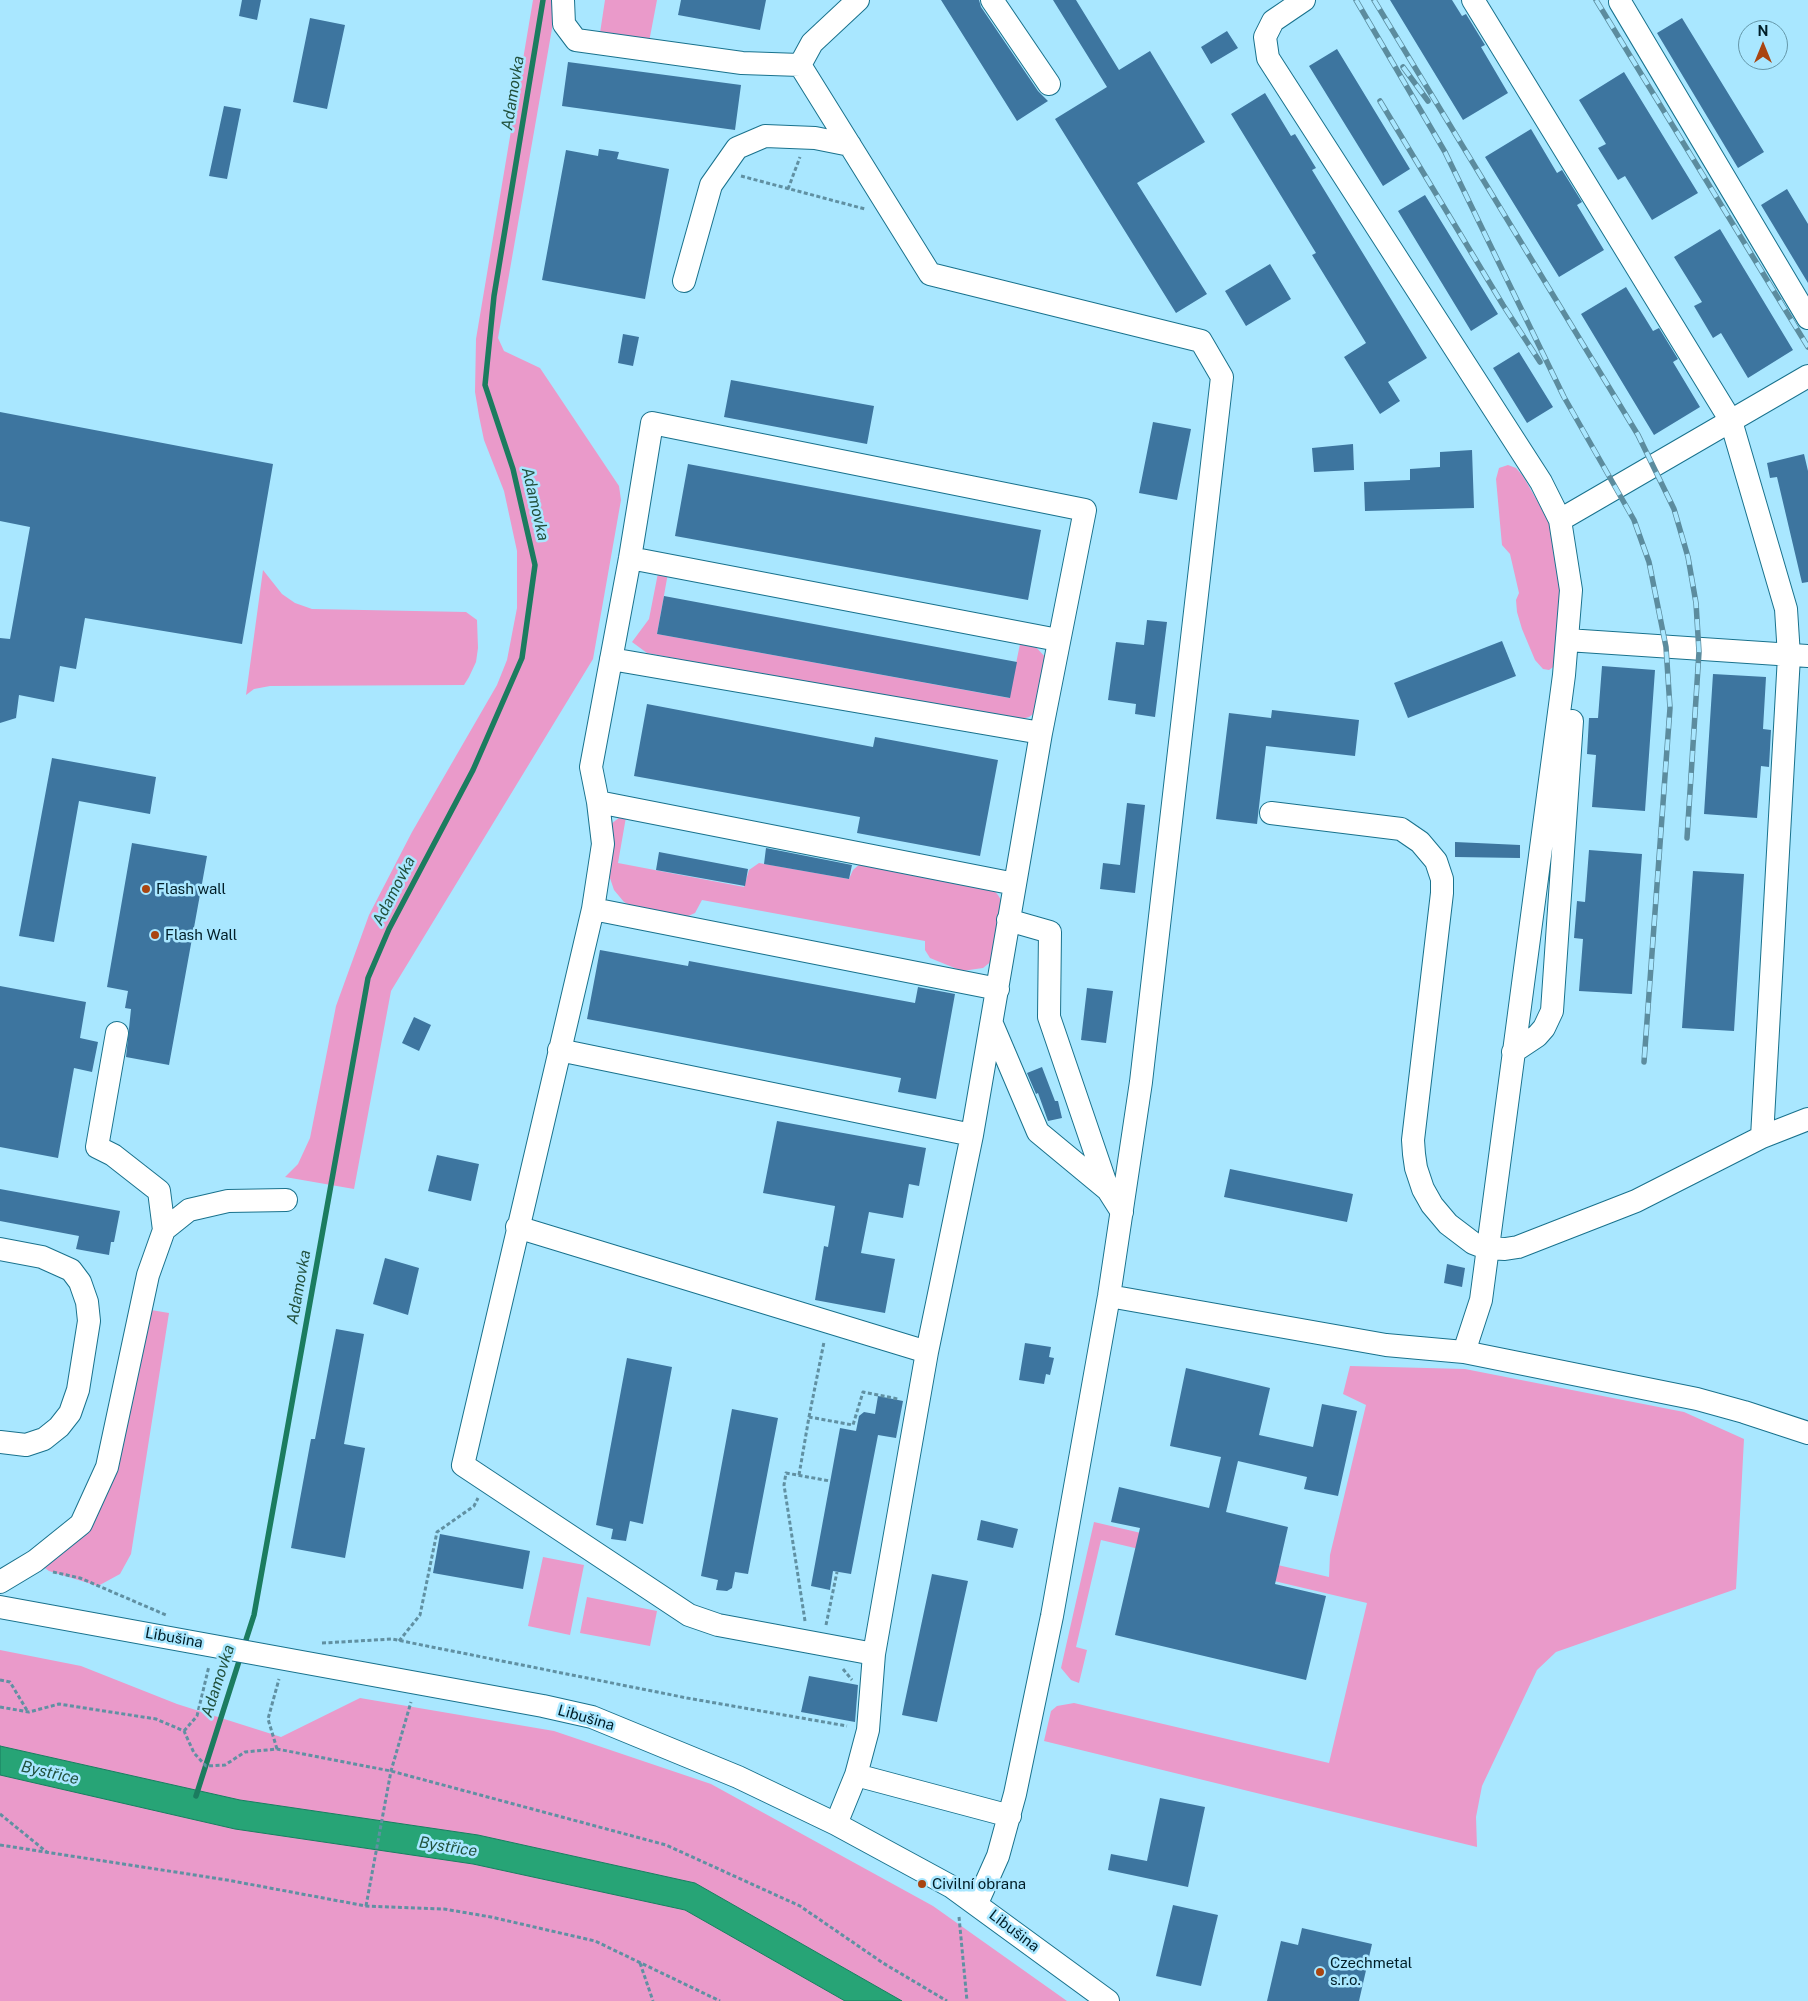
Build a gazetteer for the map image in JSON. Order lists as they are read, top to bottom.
{
  "streets": {
    "street": ["Libušina"]
  },
  "water": ["Adamovka", "Bystřice"],
  "places": [
    "Flash wall",
    "Flash Wall",
    "Civilní obrana",
    "Czechmetal s.r.o."
  ],
  "north": "top"
}
